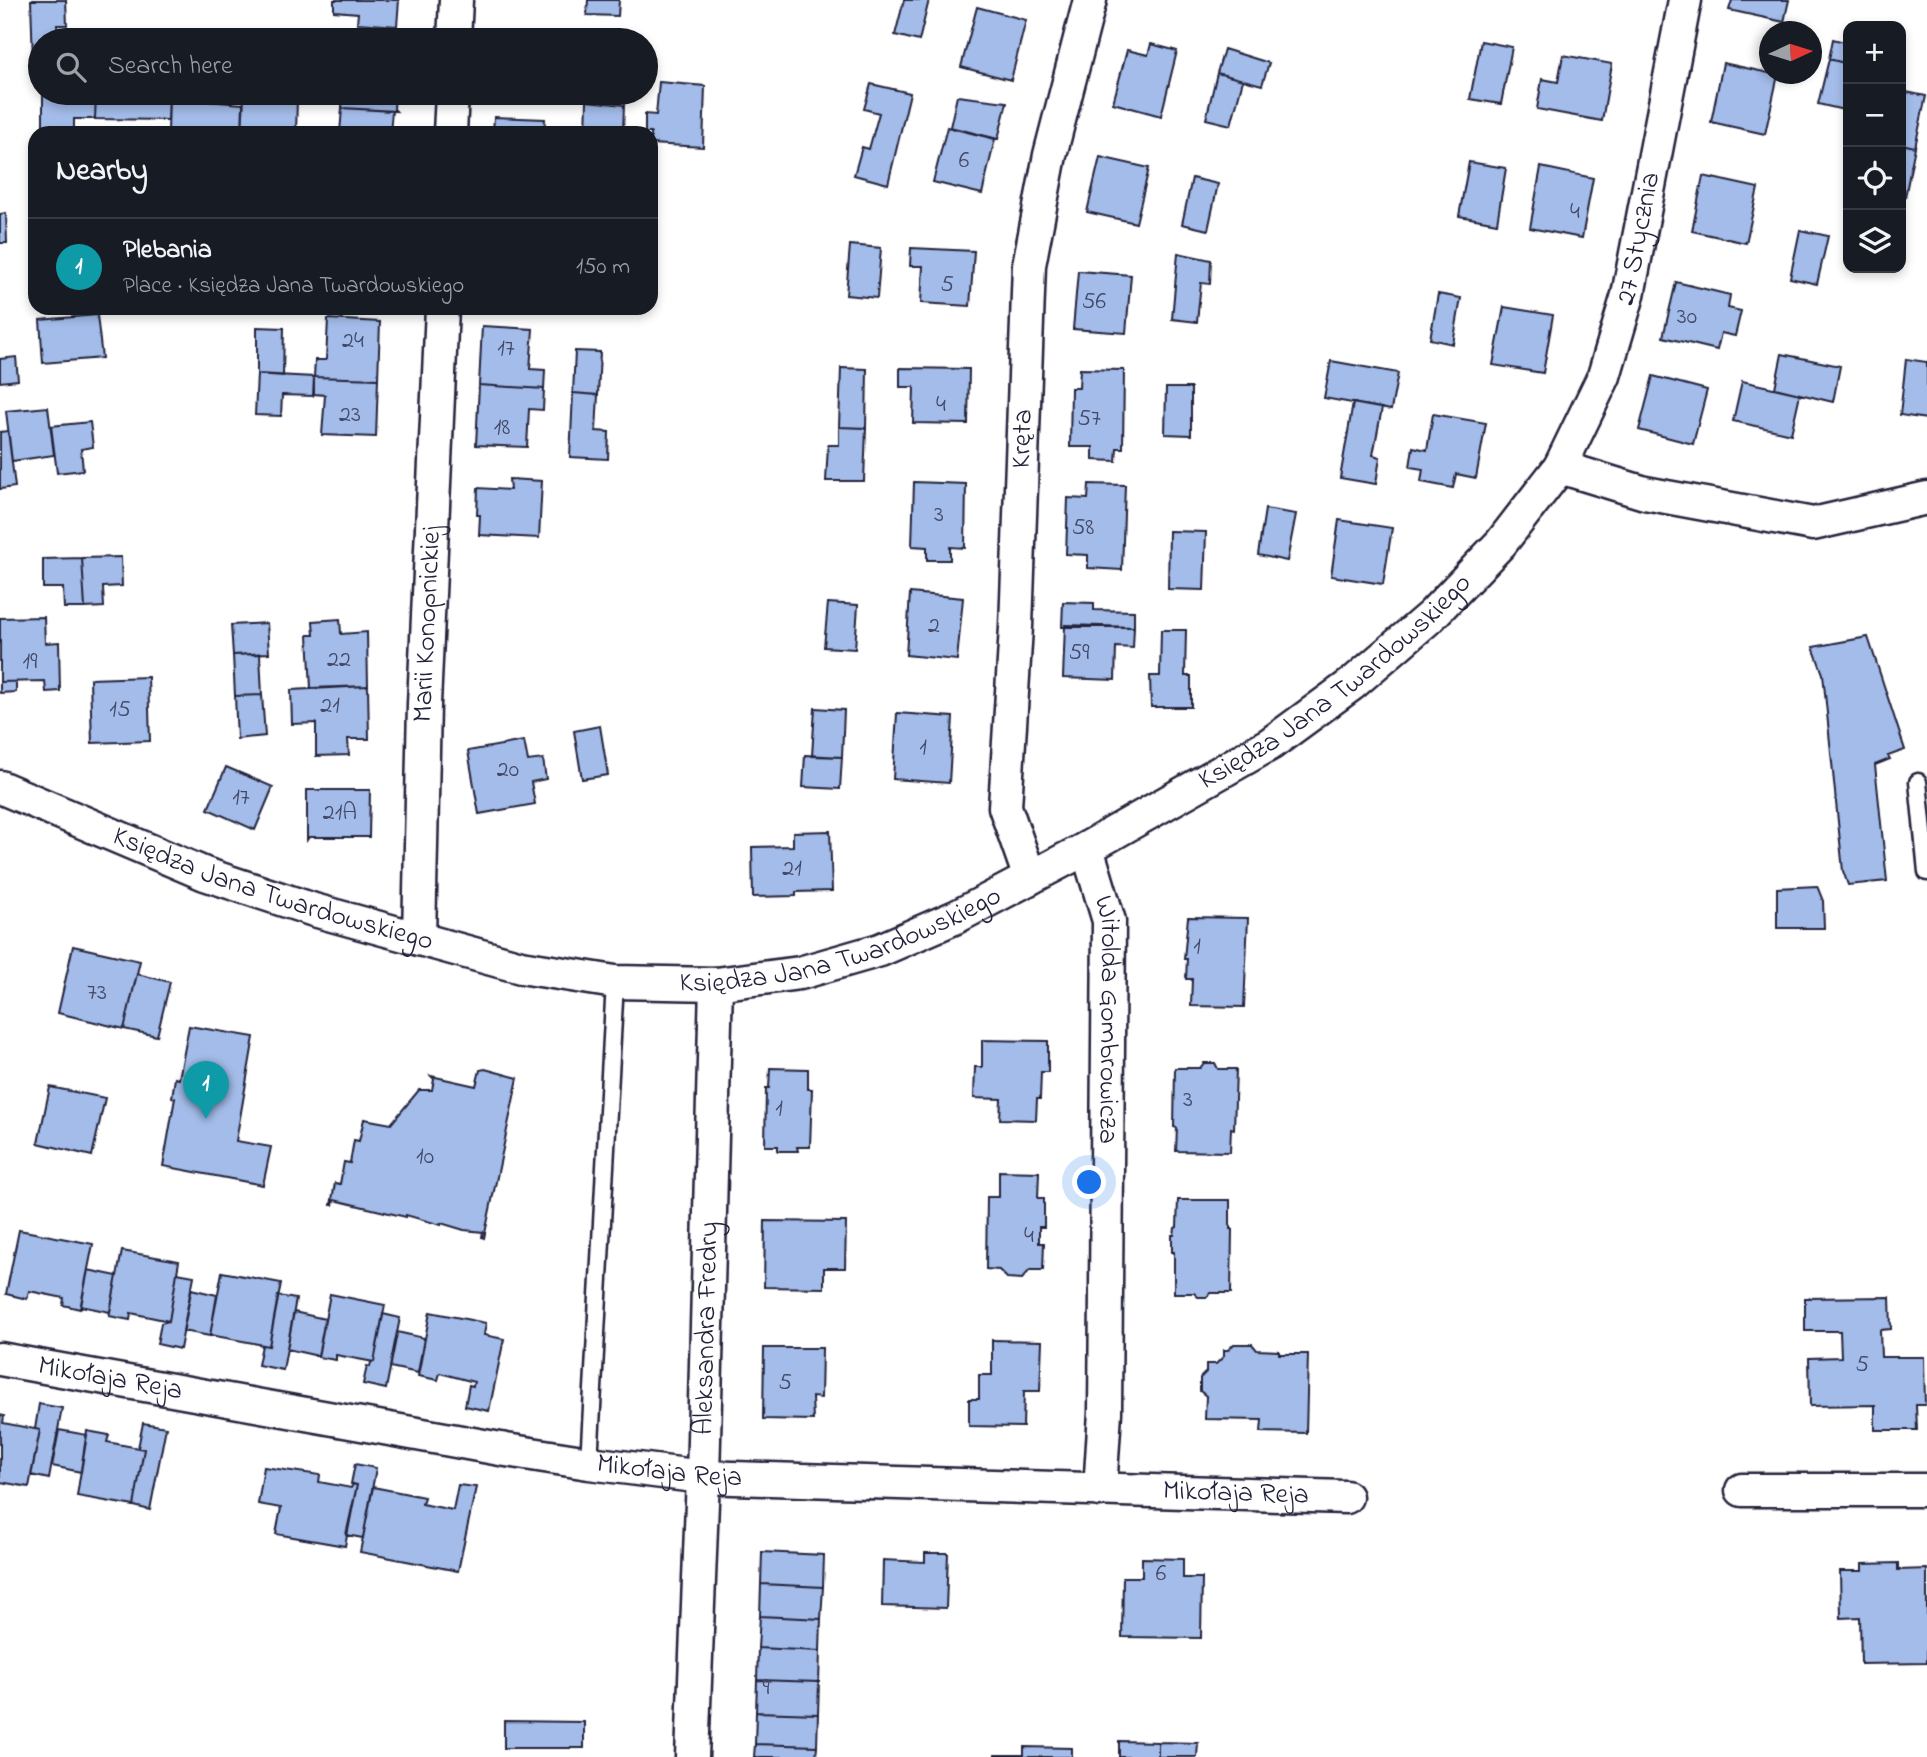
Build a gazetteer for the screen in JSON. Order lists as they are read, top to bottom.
{
  "streets": {
    "street": [
      "27 Stycznia",
      "Kręta",
      "Marii Konopnickiej",
      "Księdza Jana Twardowskiego",
      "Witolda Gombrowicza",
      "Aleksandra Fredry",
      "Mikołaja Reja"
    ]
  },
  "crossings": [
    ["27 Stycznia", "Księdza Jana Twardowskiego"],
    ["Kręta", "Księdza Jana Twardowskiego"],
    ["Marii Konopnickiej", "Księdza Jana Twardowskiego"],
    ["Księdza Jana Twardowskiego", "Witolda Gombrowicza"],
    ["Księdza Jana Twardowskiego", "Aleksandra Fredry"],
    ["Witolda Gombrowicza", "Mikołaja Reja"],
    ["Aleksandra Fredry", "Mikołaja Reja"]
  ],
  "house_numbers": [
    "6",
    "4",
    "5",
    "56",
    "30",
    "24",
    "17",
    "4",
    "23",
    "57",
    "18",
    "3",
    "58",
    "2",
    "59",
    "22",
    "19",
    "21",
    "15",
    "1",
    "20",
    "17",
    "21A",
    "21",
    "1",
    "73",
    "3",
    "1",
    "10",
    "4",
    "5",
    "5",
    "6",
    "9"
  ],
  "north": "right",
  "page": {
    "map_buttons": ["+", "−"],
    "search": "Search here",
    "heading": "Nearby",
    "list": [
      {
        "mark": "1",
        "name": "Plebania",
        "note": "Place · Księdza Jana Twardowskiego",
        "value": "150 m"
      }
    ],
    "pins": "1"
  }
}
